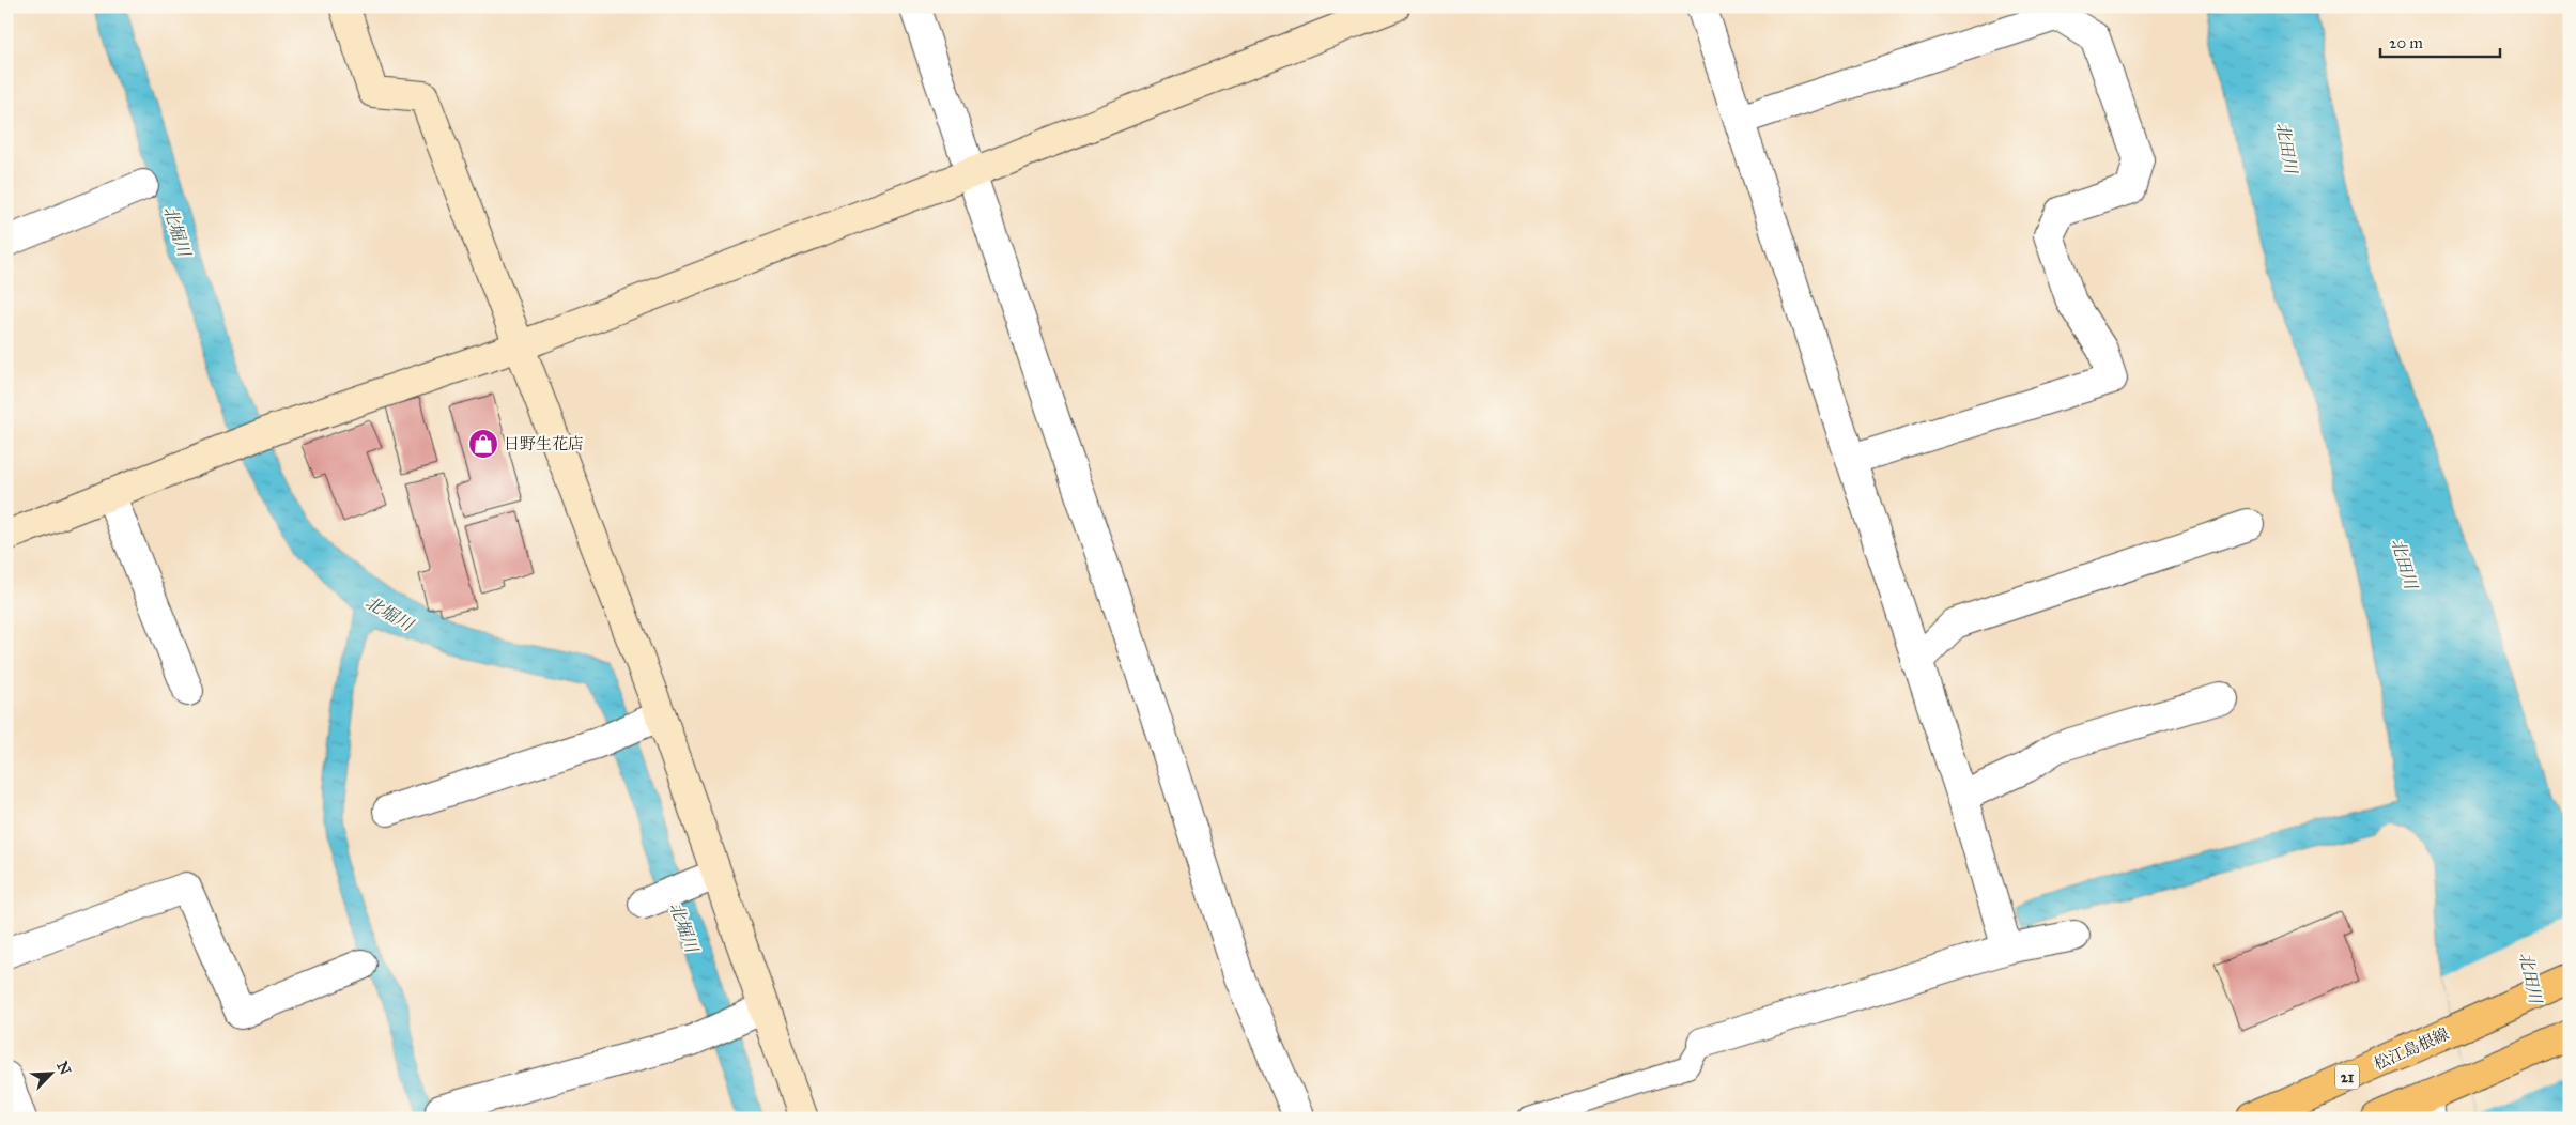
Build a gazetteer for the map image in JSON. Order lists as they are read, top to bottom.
{
  "streets": {
    "main road": ["松江島根線", "21"]
  },
  "water": ["北田川", "北堀川"],
  "places": {
    "shop": ["日野生花店"]
  },
  "scale_bar": "20 m",
  "north": "top right"
}
